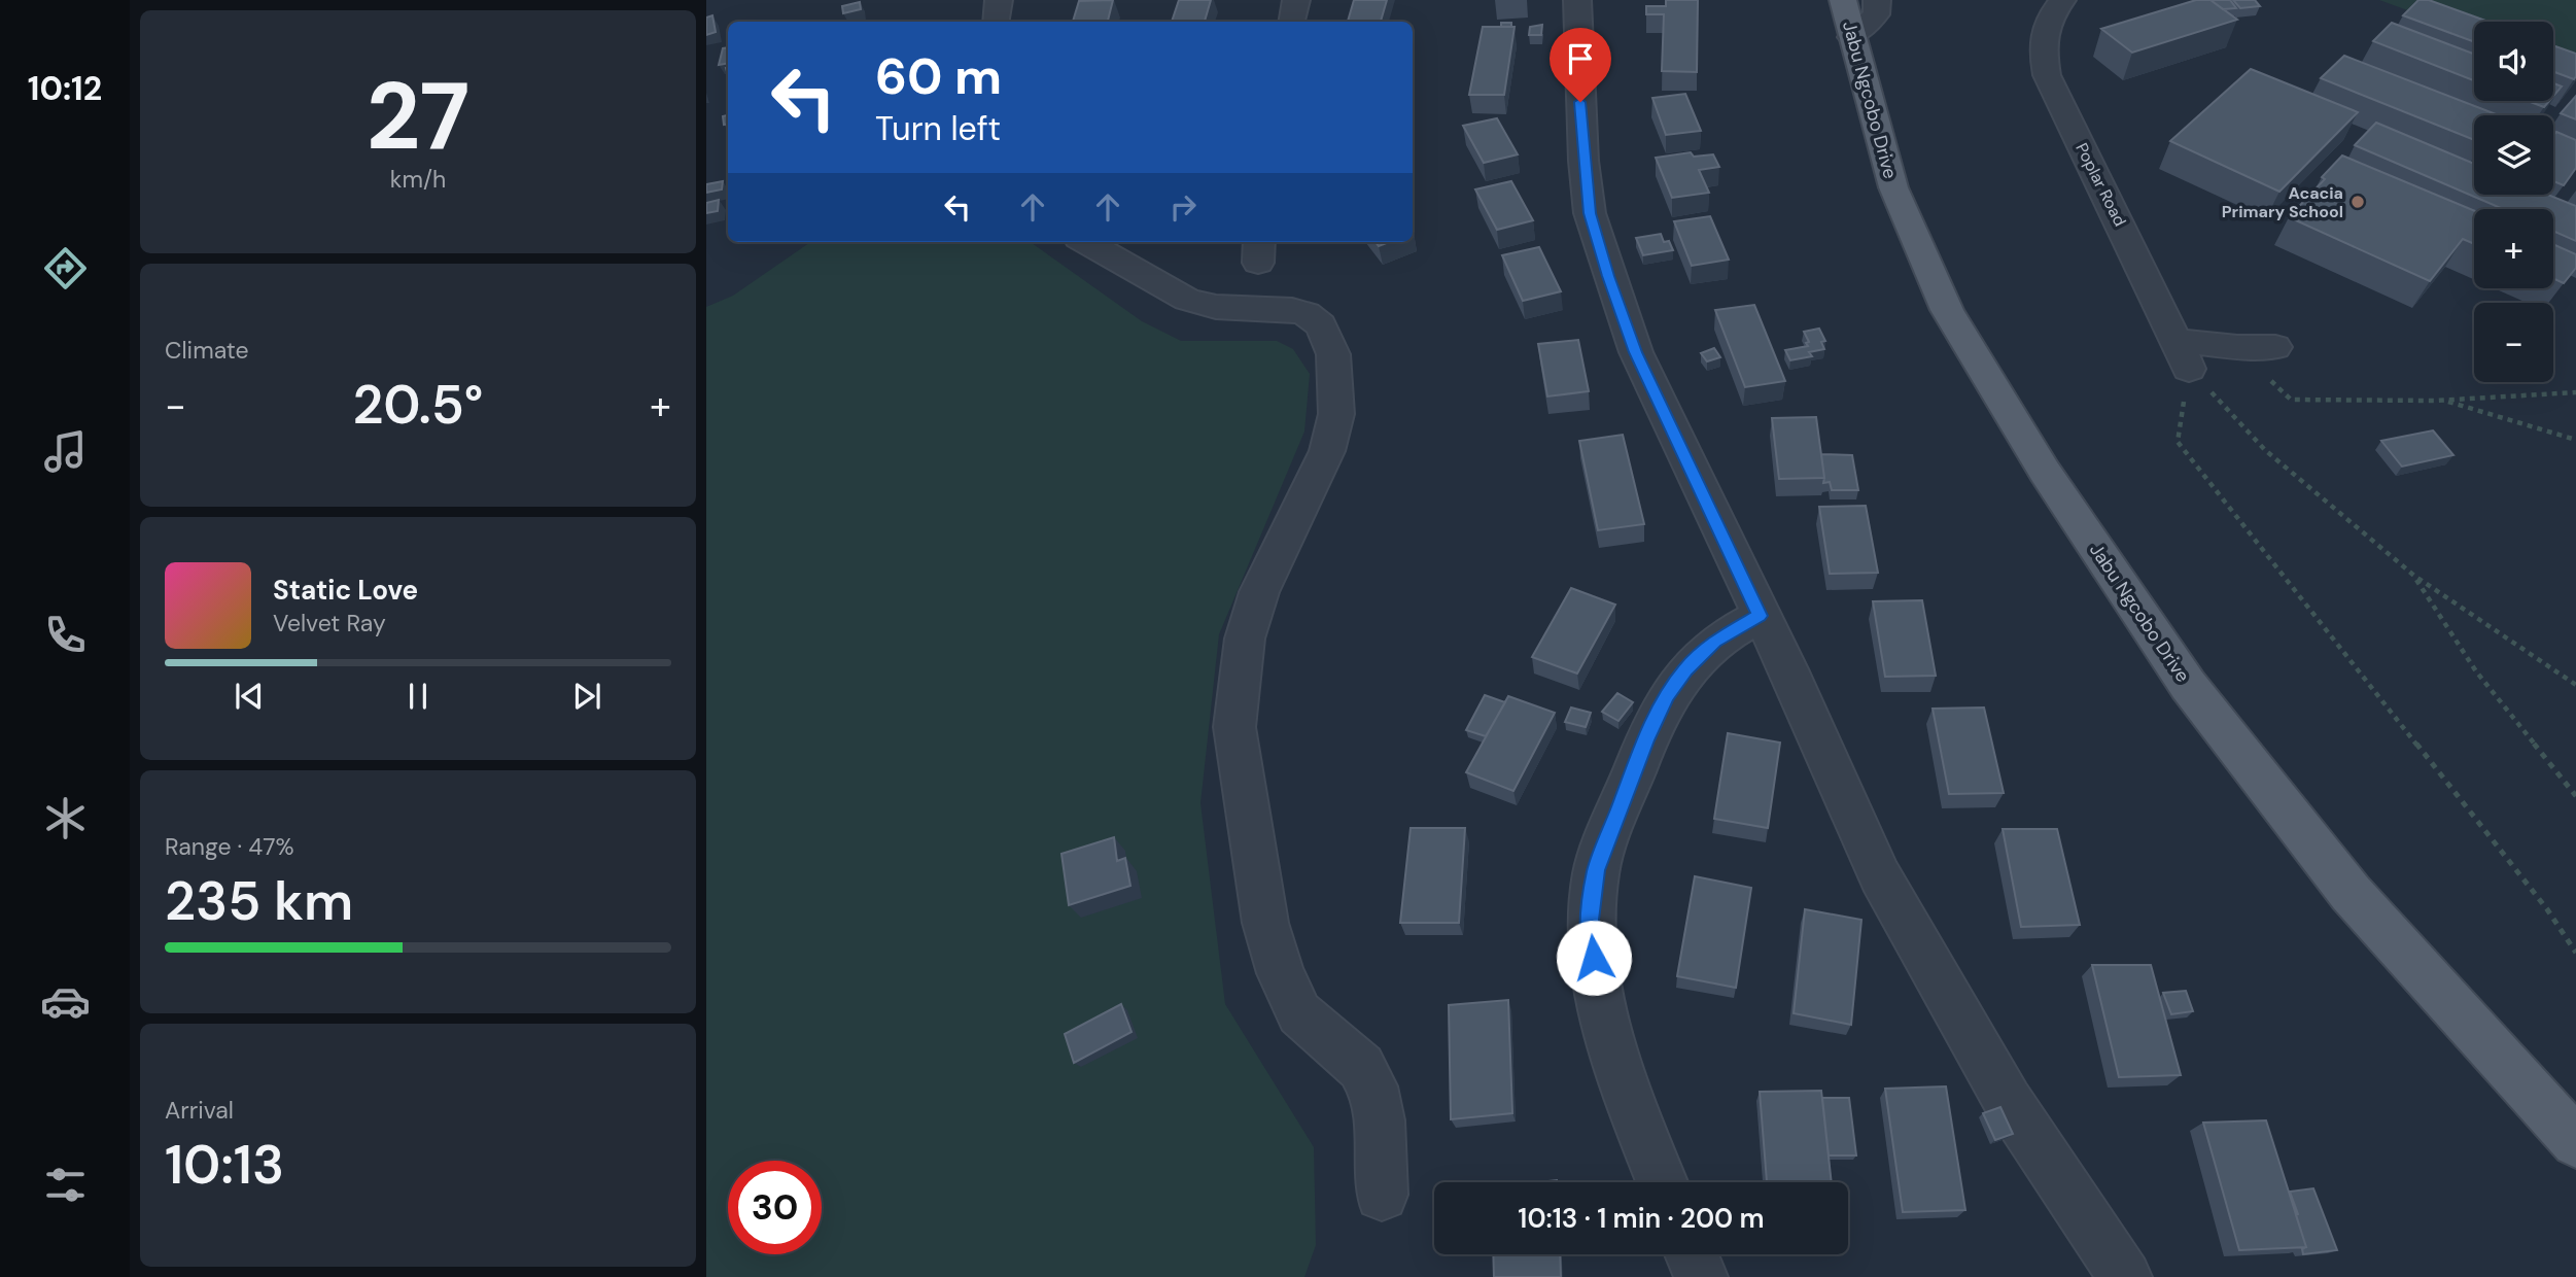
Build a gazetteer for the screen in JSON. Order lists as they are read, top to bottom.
{
  "streets": {
    "main road": ["Jabu Ngcobo Drive"],
    "street": ["Poplar Road"]
  },
  "places": ["Acacia Primary School"],
  "page": {
    "tabs": "10:12",
    "tile": [
      ["27", "km/h"],
      "Climate",
      ["Range · 47%", "235 km"],
      ["Arrival", "10:13"]
    ],
    "map_buttons": ["+", "−"],
    "turn": ["60 m", "Turn left"],
    "heat": ["−", "20.5°", "+"],
    "song": ["Static Love", "Velvet Ray"],
    "limit": "30",
    "trip": "10:13 · 1 min · 200 m"
  }
}
